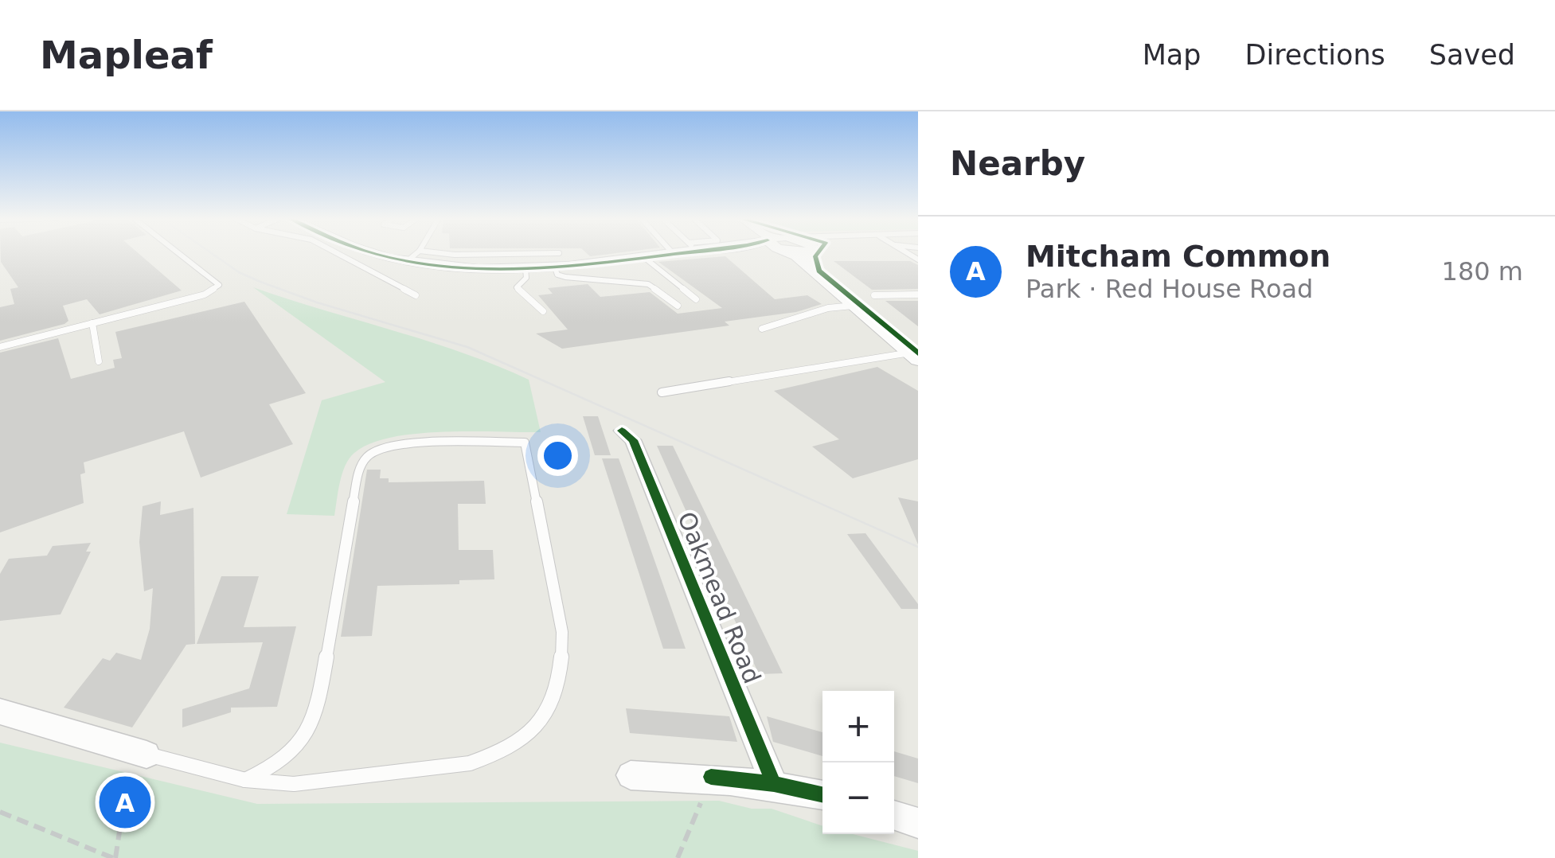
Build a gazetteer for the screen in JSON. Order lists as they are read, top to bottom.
{
  "streets": {
    "street": ["Oakmead Road"]
  },
  "page": {
    "header": "Mapleaf",
    "nav": ["Map", "Directions", "Saved"],
    "heading": "Nearby",
    "list": [
      {
        "mark": "A",
        "name": "Mitcham Common",
        "note": "Park · Red House Road",
        "value": "180 m"
      }
    ],
    "map_buttons": ["+", "−"],
    "pins": "A"
  }
}
